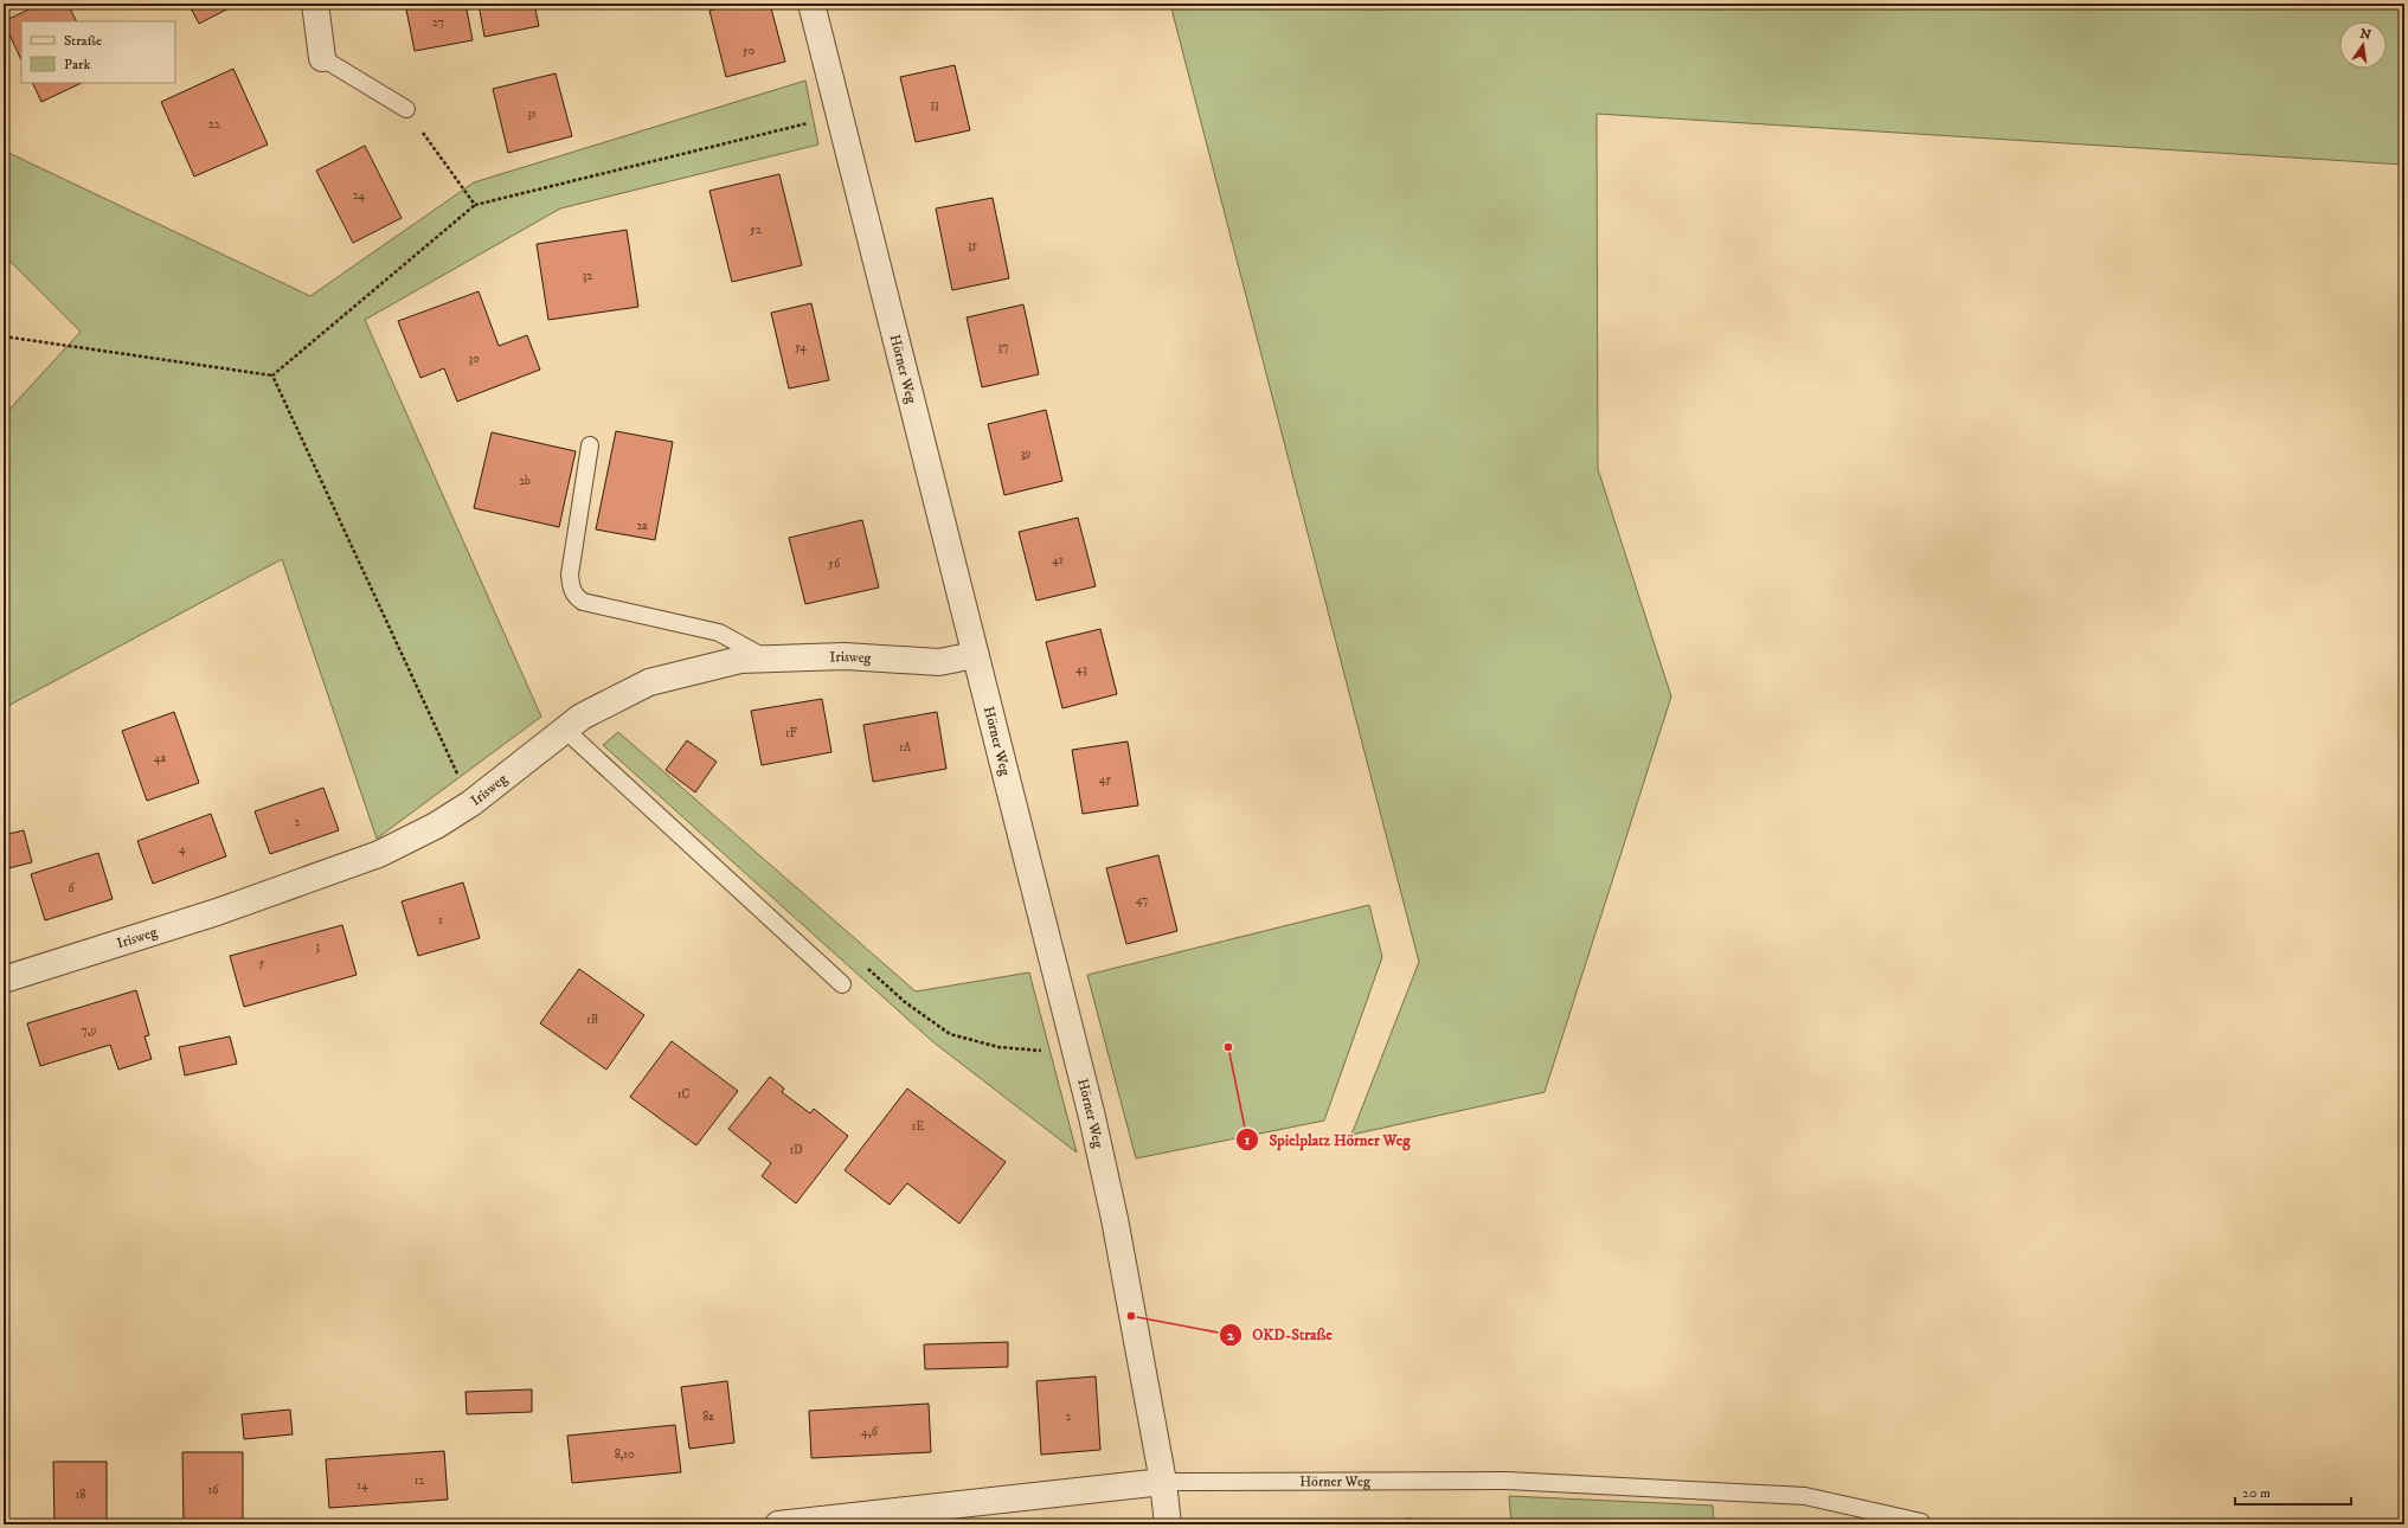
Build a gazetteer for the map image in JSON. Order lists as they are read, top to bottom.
{
  "streets": {
    "street": ["Hörner Weg", "Irisweg"]
  },
  "crossings": [
    ["Hörner Weg", "Irisweg"]
  ],
  "places": ["Spielplatz Hörner Weg", "OKD-Straße"],
  "house_numbers": [
    "27",
    "50",
    "33",
    "31",
    "22",
    "24",
    "52",
    "35",
    "32",
    "54",
    "37",
    "30",
    "39",
    "2b",
    "2a",
    "41",
    "56",
    "43",
    "1F",
    "1A",
    "4a",
    "45",
    "2",
    "4",
    "6",
    "47",
    "1",
    "3",
    "5",
    "1B",
    "7,9",
    "1C",
    "1E",
    "1D",
    "8a",
    "2",
    "4,6",
    "8,10",
    "12",
    "14",
    "16",
    "18"
  ],
  "legend": ["Straße", "Park"],
  "scale_bar": "20 m",
  "north": "top"
}
